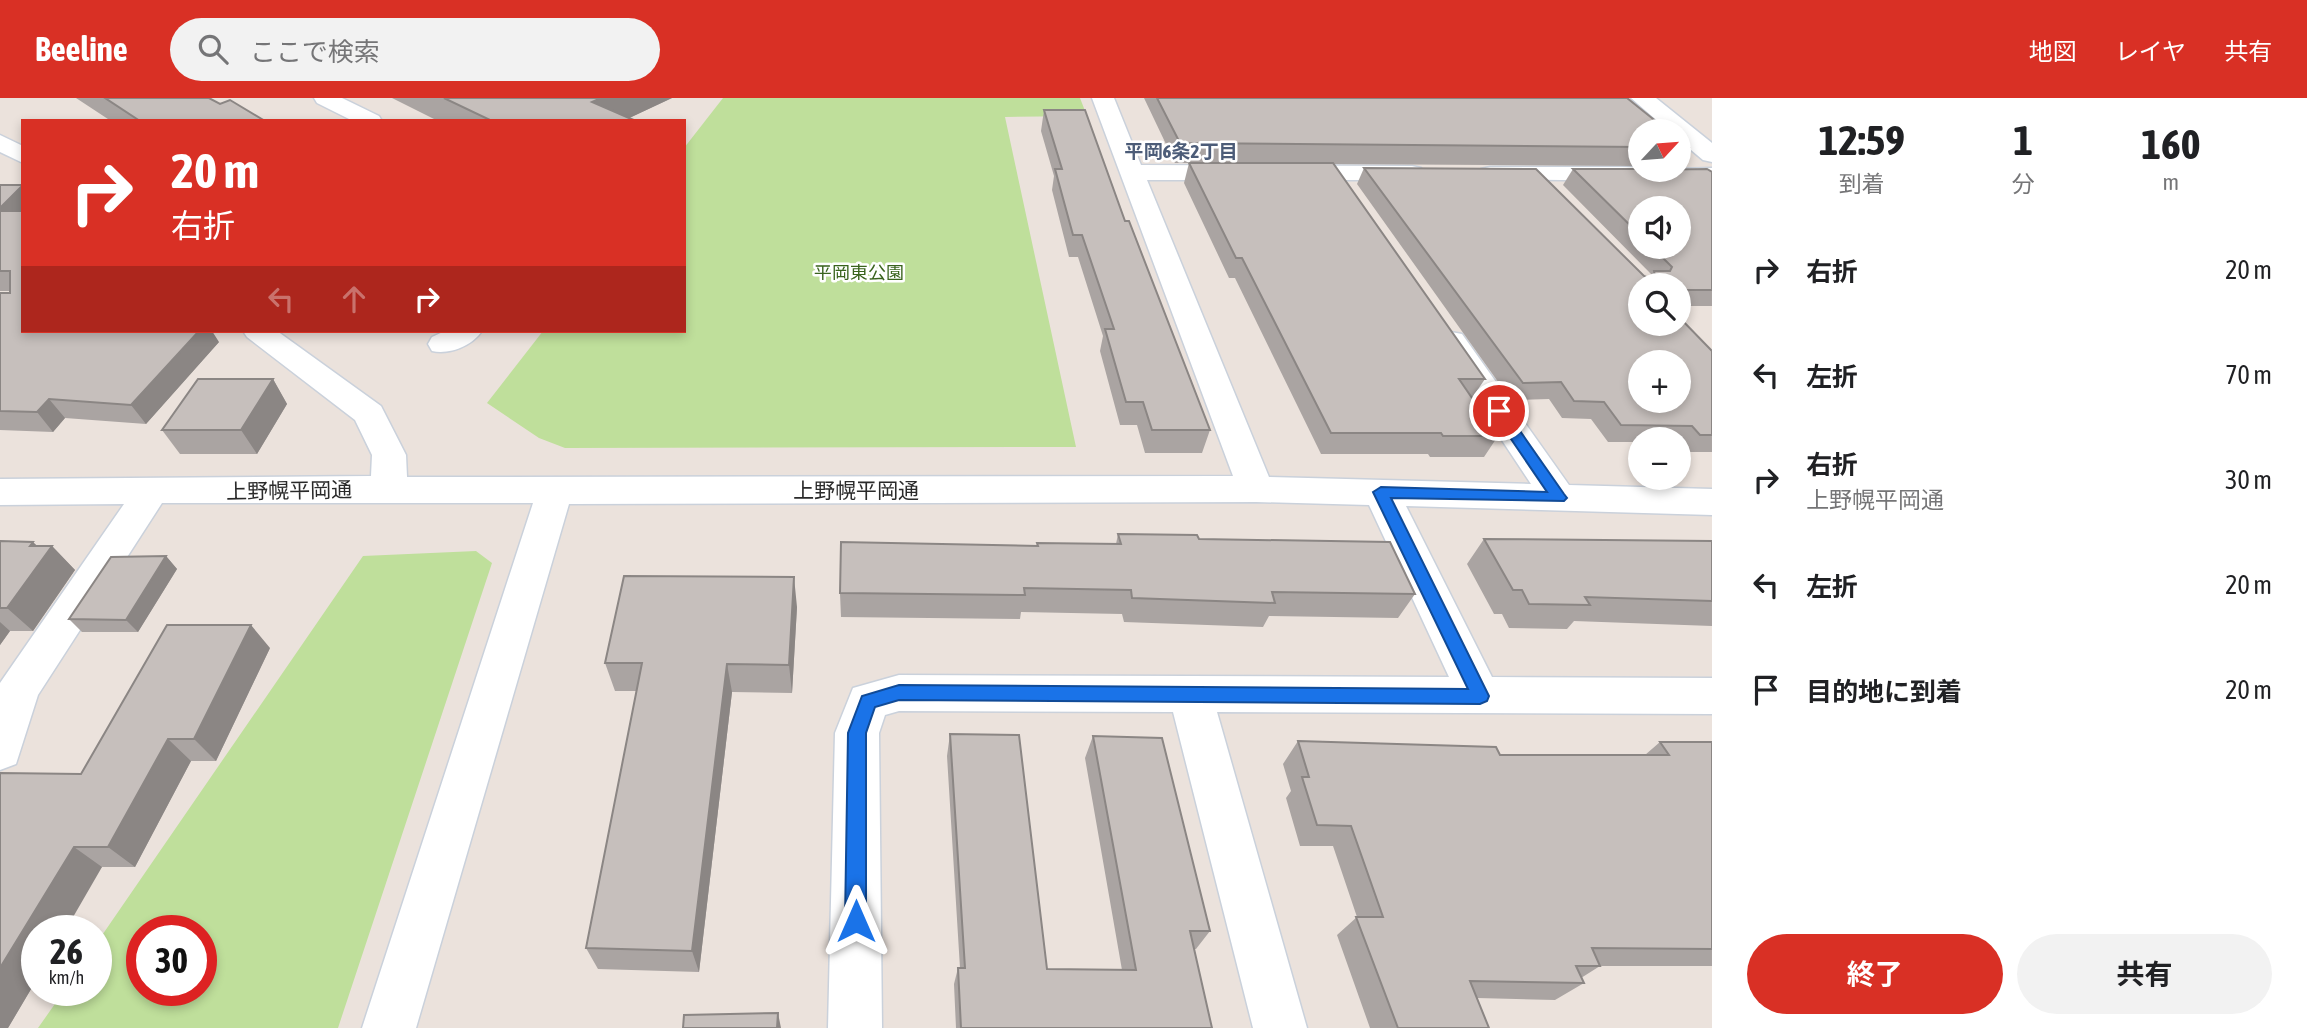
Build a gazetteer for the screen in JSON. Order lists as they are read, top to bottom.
{
  "streets": {
    "street": ["上野幌平岡通"]
  },
  "districts": ["平岡6条2丁目"],
  "parks": ["平岡東公園"],
  "north": "top right",
  "page": {
    "header": "Beeline",
    "search": "ここで検索",
    "nav": ["地図", "レイヤ", "共有"],
    "eta": [
      "12:59",
      "到着",
      "1",
      "分",
      "160",
      "m"
    ],
    "map_buttons": ["+", "−"],
    "turn": ["20 m", "右折"],
    "list": [
      {
        "name": "右折",
        "value": "20 m"
      },
      {
        "name": "左折",
        "value": "70 m"
      },
      {
        "name": "右折",
        "note": "上野幌平岡通",
        "value": "30 m"
      },
      {
        "name": "左折",
        "value": "20 m"
      },
      {
        "name": "目的地に到着",
        "value": "20 m"
      }
    ],
    "speed": "26 km/h",
    "limit": "30",
    "buttons": ["終了", "共有"]
  }
}
